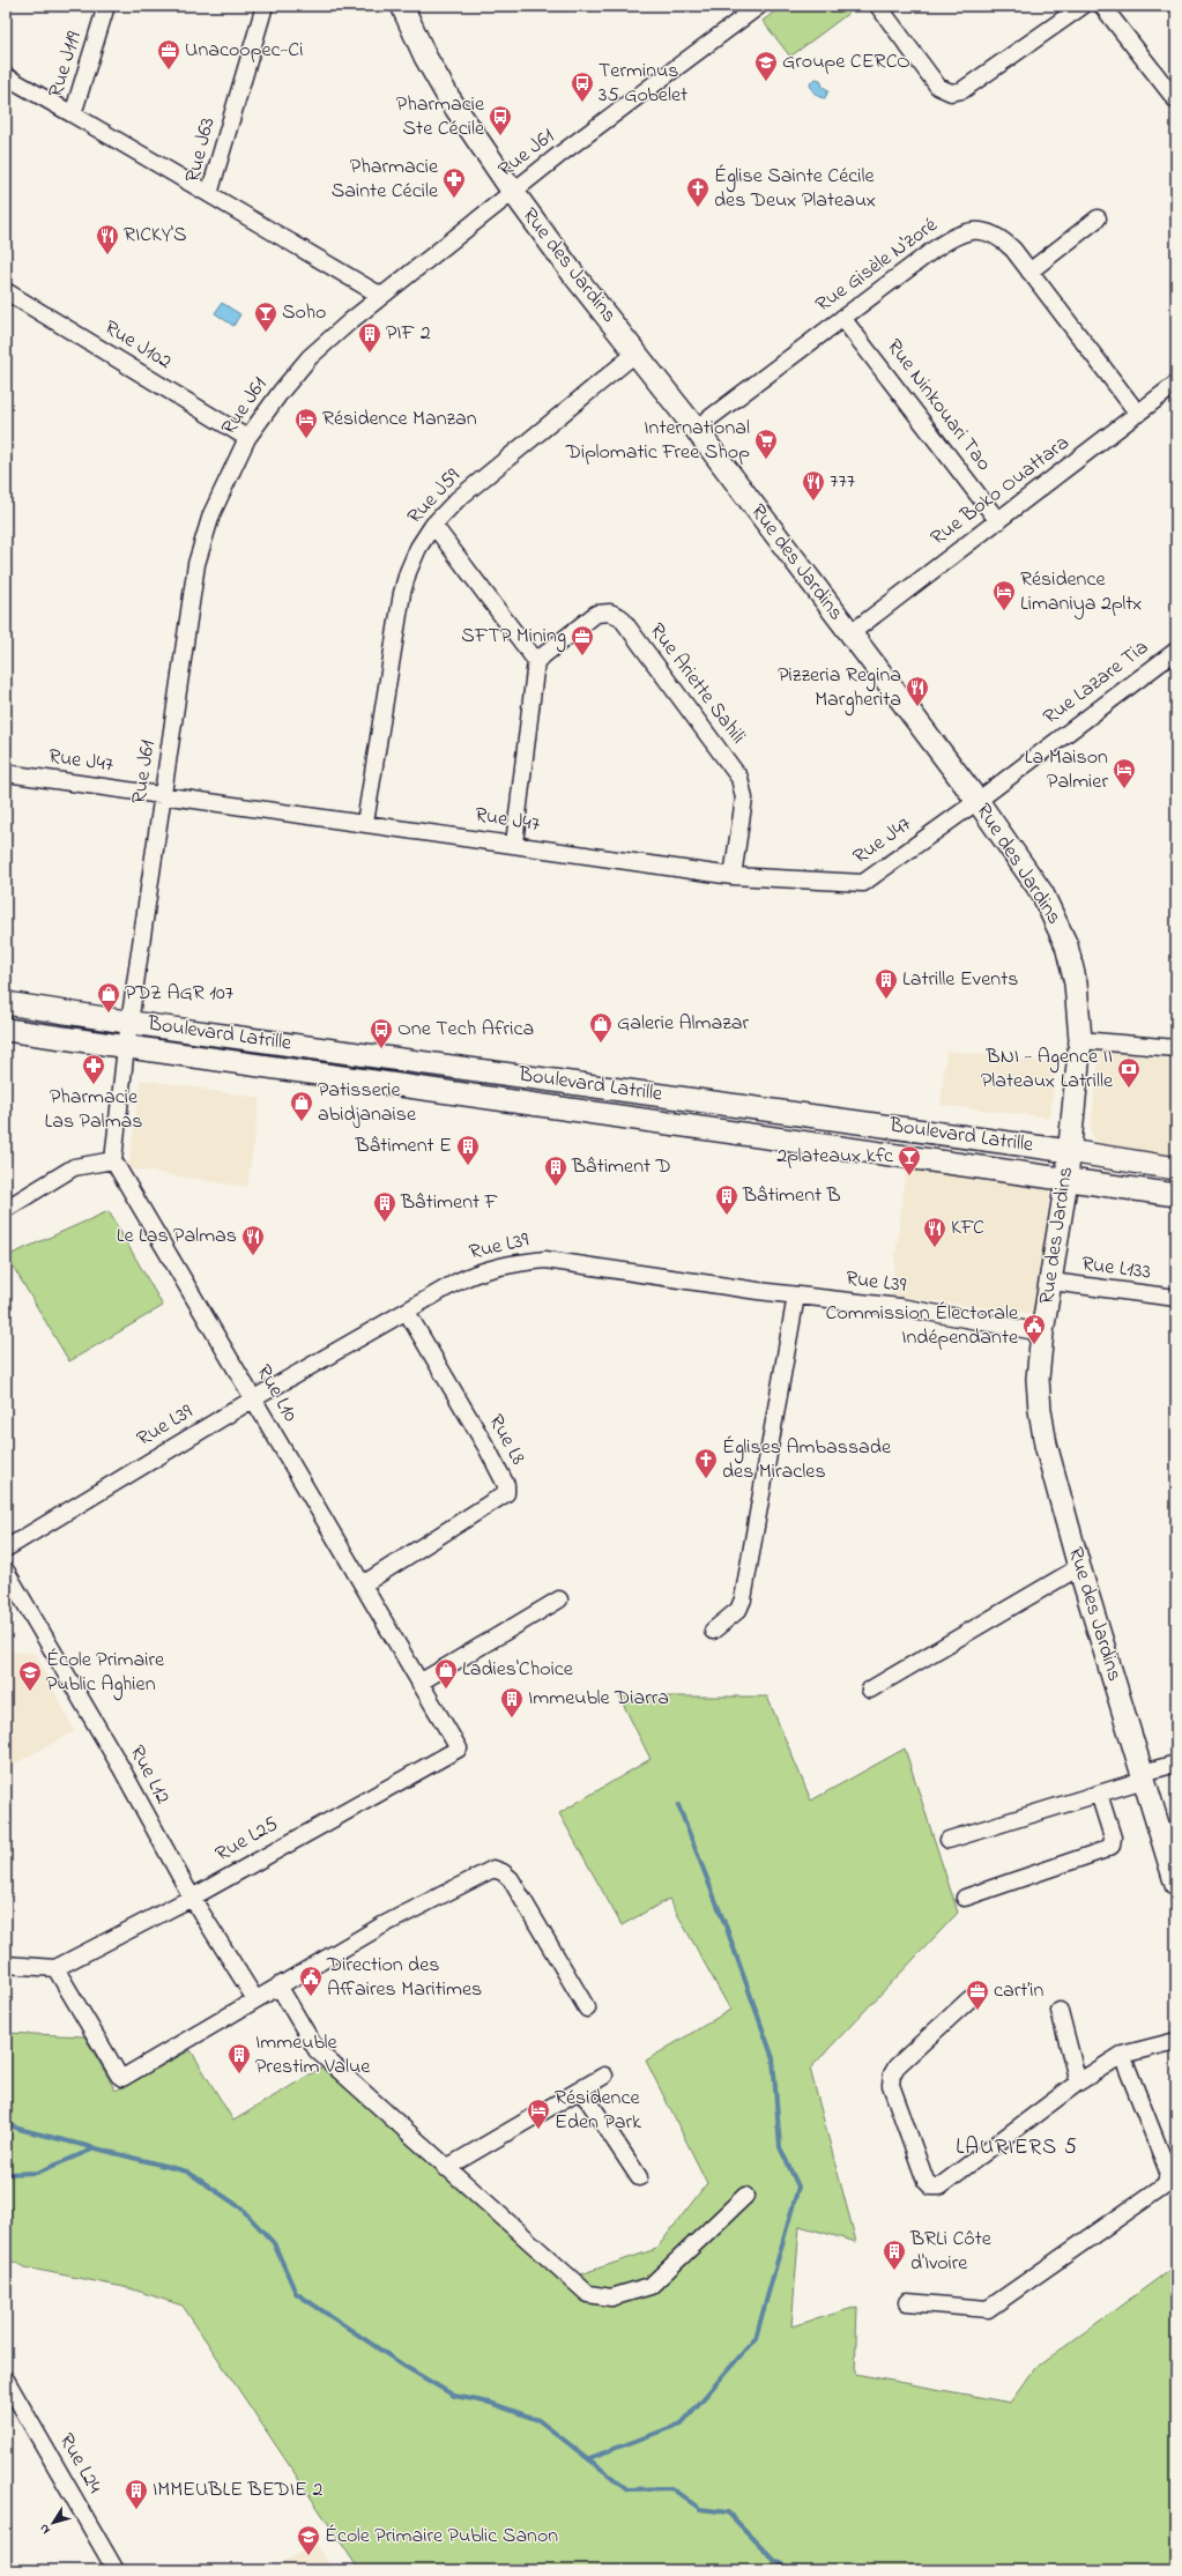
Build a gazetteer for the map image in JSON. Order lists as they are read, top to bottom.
{
  "streets": {
    "main road": ["Rue des Jardins", "Boulevard Latrille"],
    "street": [
      "Rue J119",
      "Rue J63",
      "Rue J61",
      "Rue Gisèle N'zoré",
      "Rue J102",
      "Rue Ninkouari Tao",
      "Rue Boko Ouattara",
      "Rue J59",
      "Rue Lazare Tia",
      "Rue Ariette Sahili",
      "Rue J47",
      "Rue L39",
      "Rue L133",
      "Rue L10",
      "Rue L8",
      "Rue L12",
      "Rue L25",
      "Rue L24"
    ]
  },
  "crossings": [
    ["Rue J63", "Rue J61"],
    ["Rue J61", "Rue des Jardins"],
    ["Rue J61", "Rue J102"],
    ["Rue J61", "Rue J47"],
    ["Rue J61", "Boulevard Latrille"],
    ["Rue des Jardins", "Rue Gisèle N'zoré"],
    ["Rue des Jardins", "Rue Boko Ouattara"],
    ["Rue des Jardins", "Rue J59"],
    ["Rue des Jardins", "Rue Lazare Tia"],
    ["Rue des Jardins", "Rue J47"],
    ["Rue des Jardins", "Boulevard Latrille"],
    ["Rue des Jardins", "Rue L39"],
    ["Rue des Jardins", "Rue L133"],
    ["Rue Gisèle N'zoré", "Rue Ninkouari Tao"],
    ["Rue Gisèle N'zoré", "Rue Boko Ouattara"],
    ["Rue Ninkouari Tao", "Rue Boko Ouattara"],
    ["Rue J59", "Rue J47"],
    ["Rue Lazare Tia", "Rue J47"],
    ["Rue Ariette Sahili", "Rue J47"],
    ["Rue L39", "Rue L10"],
    ["Rue L39", "Rue L8"],
    ["Rue L10", "Rue L8"],
    ["Rue L10", "Rue L25"],
    ["Rue L12", "Rue L25"]
  ],
  "districts": ["LAURIERS 5"],
  "places": {
    "office": ["Unacoopec-Ci", "SFTP Mining", "cart’in"],
    "school or university": ["Groupe CERCO", "École Primaire Public Aghien", "École Primaire Public Sanon"],
    "bus stop": ["Terminus 35 Gobelet", "Pharmacie Ste Cécile", "One Tech Africa"],
    "pharmacy": ["Pharmacie Sainte Cécile", "Pharmacie Las Palmas"],
    "church": ["Église Sainte Cécile des Deux Plateaux", "Églises Ambassade des Miracles"],
    "restaurant": [
      "RICKY'S",
      "777",
      "Pizzeria Regina Margherita",
      "KFC",
      "Le Las Palmas"
    ],
    "bar": ["Soho", "2plateaux kfc"],
    "building": [
      "PIF 2",
      "Latrille Events",
      "Bâtiment E",
      "Bâtiment D",
      "Bâtiment B",
      "Bâtiment F",
      "Immeuble Diarra",
      "Immeuble Prestim Value",
      "BRLi Côte d'Ivoire",
      "IMMEUBLE BEDIE 2"
    ],
    "hotel": [
      "Résidence Manzan",
      "Résidence Limaniya 2pltx",
      "La Maison Palmier",
      "Résidence Eden Park"
    ],
    "supermarket": ["International Diplomatic Free Shop"],
    "shop": [
      "PDZ AGR 107",
      "Galerie Almazar",
      "Patisserie abidjanaise",
      "Ladies'Choice"
    ],
    "bank": ["BNI - Agence II Plateaux Latrille"],
    "public building": ["Commission Électorale Indépendante", "Direction des Affaires Maritimes"]
  },
  "north": "bottom left"
}
